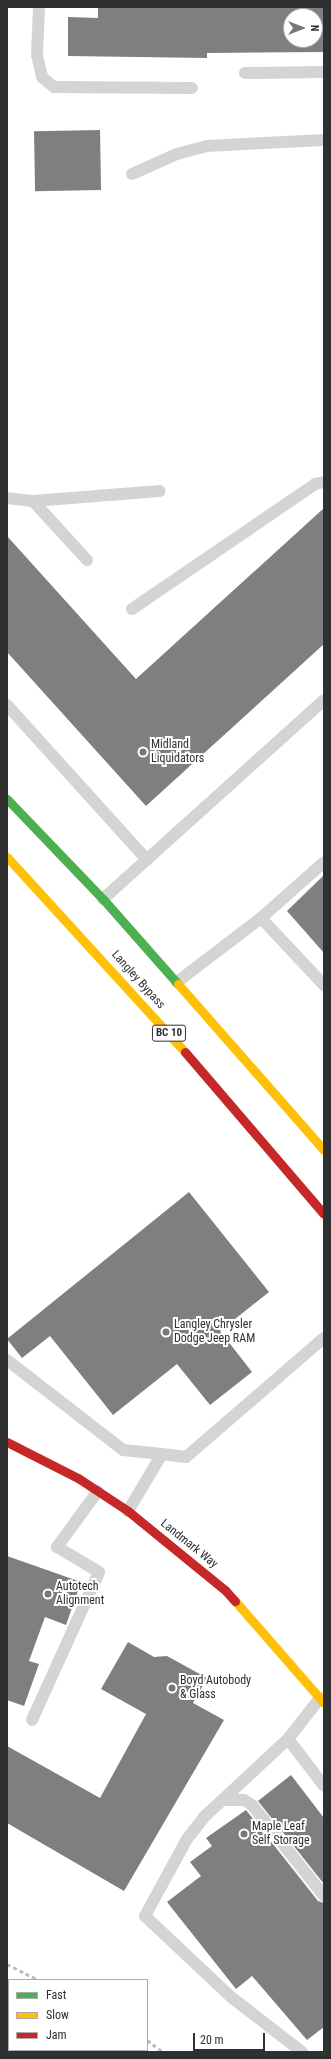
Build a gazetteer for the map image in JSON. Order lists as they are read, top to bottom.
{
  "streets": {
    "main road": ["Langley Bypass", "BC 10", "Landmark Way"]
  },
  "places": [
    "Midland Liquidators",
    "Langley Chrysler Dodge Jeep RAM",
    "Autotech Alignment",
    "Boyd Autobody & Glass",
    "Maple Leaf Self Storage"
  ],
  "legend": ["Fast", "Slow", "Jam"],
  "scale_bar": "20 m",
  "north": "right"
}
